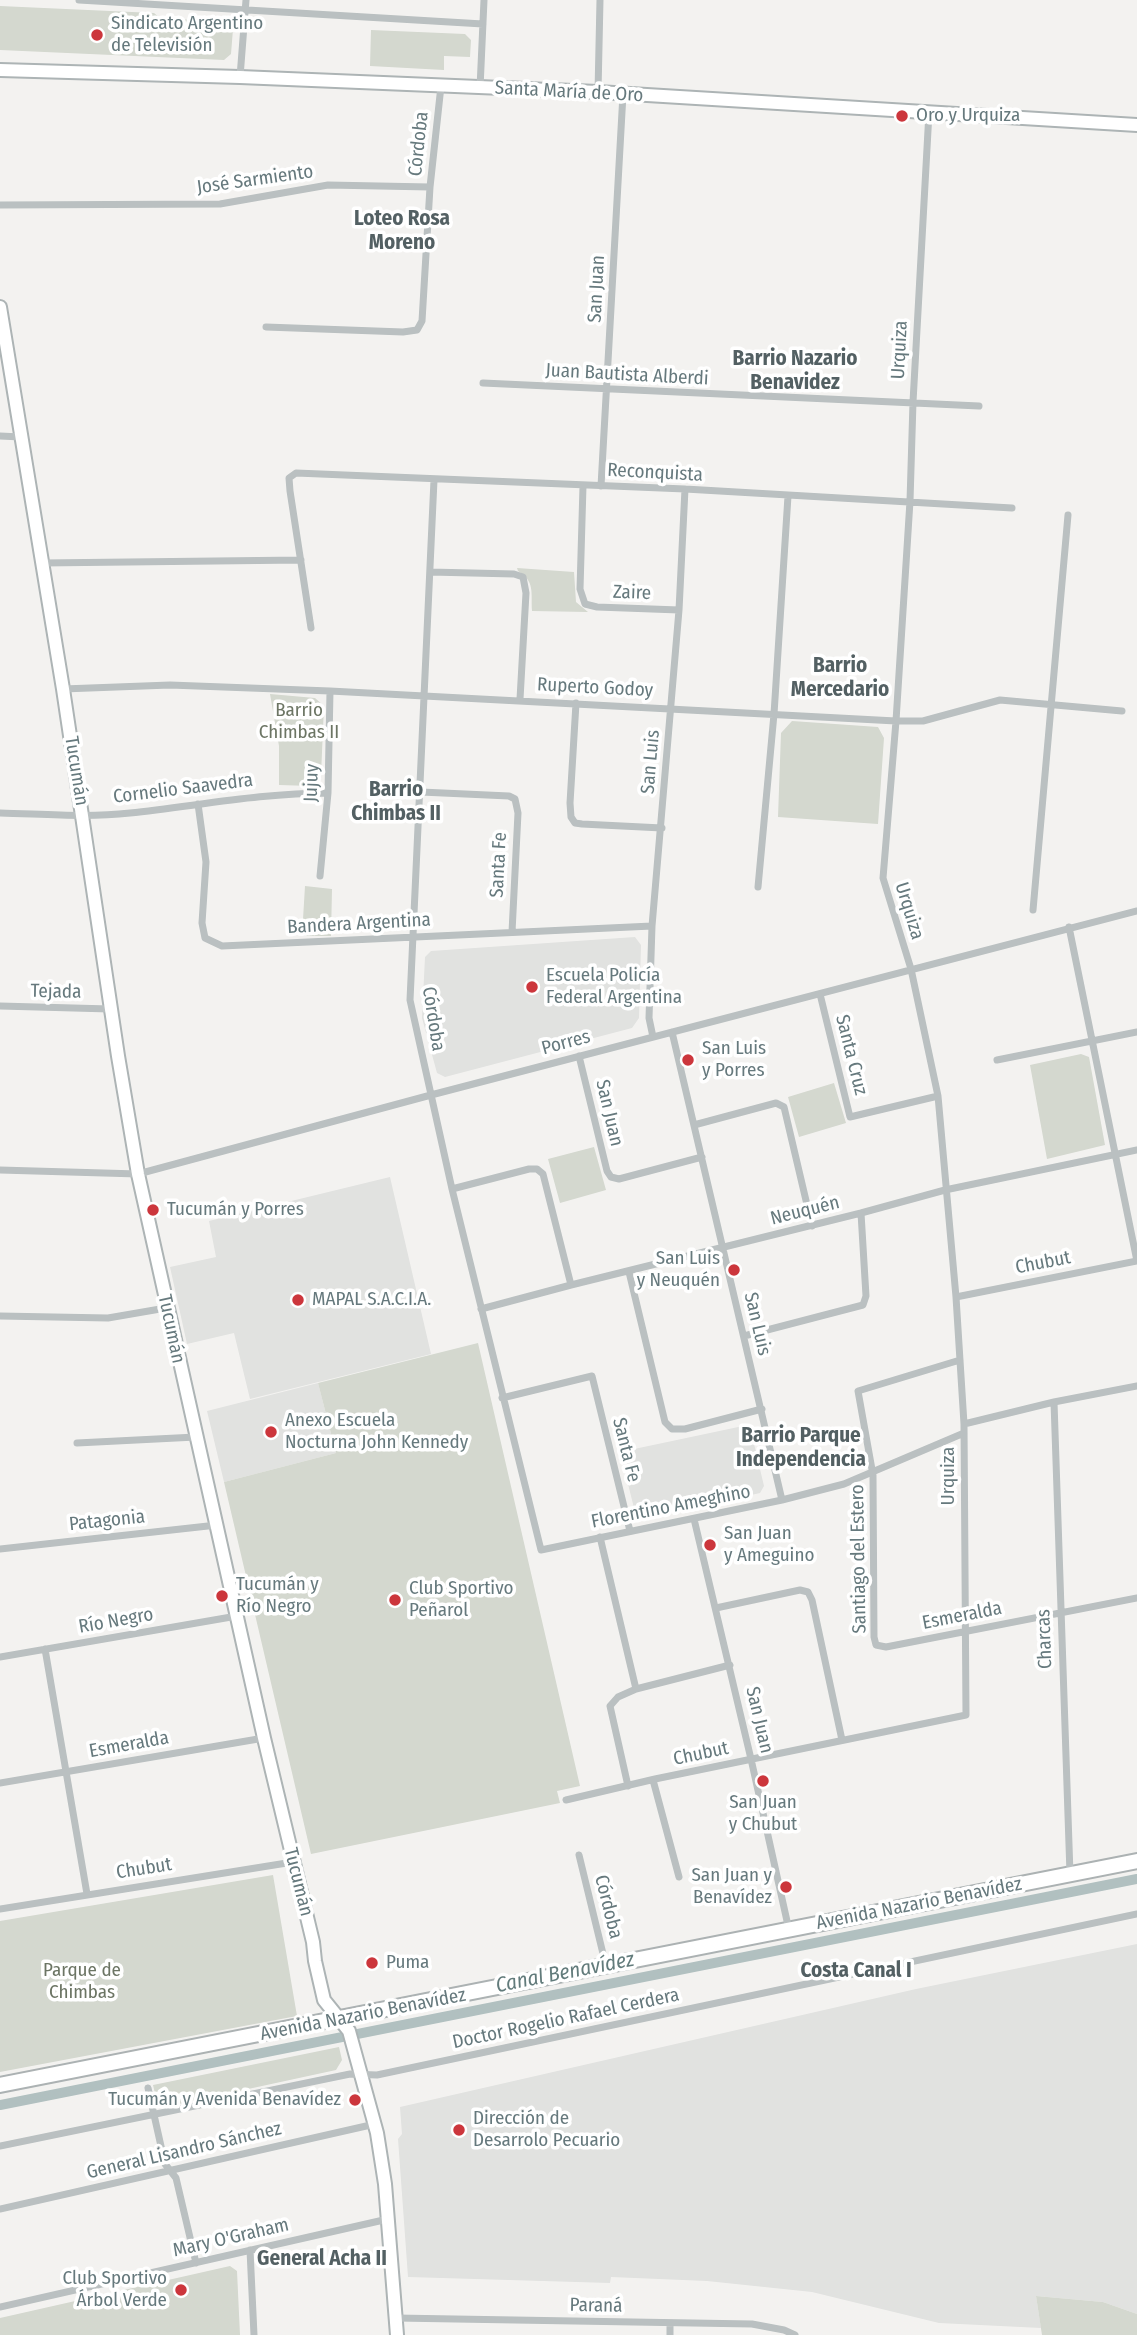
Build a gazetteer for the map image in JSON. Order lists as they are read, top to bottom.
{
  "streets": {
    "main road": ["Santa María de Oro", "Tucumán", "Avenida Nazario Benavídez"],
    "street": [
      "Córdoba",
      "José Sarmiento",
      "San Juan",
      "Urquiza",
      "Juan Bautista Alberdi",
      "Reconquista",
      "Zaire",
      "Ruperto Godoy",
      "San Luis",
      "Jujuy",
      "Cornelio Saavedra",
      "Santa Fe",
      "Bandera Argentina",
      "Tejada",
      "Porres",
      "Santa Cruz",
      "Neuquén",
      "Chubut",
      "Florentino Ameghino",
      "Patagonia",
      "Santiago del Estero",
      "Esmeralda",
      "Río Negro",
      "Charcas",
      "Doctor Rogelio Rafael Cerdera",
      "General Lisandro Sánchez",
      "Mary O'Graham",
      "Paraná"
    ]
  },
  "crossings": [
    ["Santa María de Oro", "Córdoba"],
    ["Santa María de Oro", "San Juan"],
    ["Santa María de Oro", "Urquiza"],
    ["Córdoba", "José Sarmiento"],
    ["Córdoba", "Reconquista"],
    ["Córdoba", "Ruperto Godoy"],
    ["Córdoba", "Santa Fe"],
    ["Córdoba", "Bandera Argentina"],
    ["Córdoba", "Porres"],
    ["Córdoba", "Neuquén"],
    ["Córdoba", "Florentino Ameghino"],
    ["Córdoba", "Avenida Nazario Benavídez"],
    ["San Juan", "Juan Bautista Alberdi"],
    ["San Juan", "Reconquista"],
    ["San Juan", "San Luis"],
    ["San Juan", "Porres"],
    ["San Juan", "Chubut"],
    ["San Juan", "Florentino Ameghino"],
    ["San Juan", "Avenida Nazario Benavídez"],
    ["Urquiza", "Juan Bautista Alberdi"],
    ["Urquiza", "Reconquista"],
    ["Urquiza", "Ruperto Godoy"],
    ["Urquiza", "Porres"],
    ["Urquiza", "Santa Cruz"],
    ["Urquiza", "Neuquén"],
    ["Urquiza", "Chubut"],
    ["Urquiza", "Florentino Ameghino"],
    ["Urquiza", "Santiago del Estero"],
    ["Urquiza", "Esmeralda"],
    ["Reconquista", "Zaire"],
    ["Reconquista", "San Luis"],
    ["Zaire", "San Luis"],
    ["Ruperto Godoy", "San Luis"],
    ["Ruperto Godoy", "Tucumán"],
    ["Ruperto Godoy", "Jujuy"],
    ["San Luis", "Bandera Argentina"],
    ["San Luis", "Porres"],
    ["San Luis", "Neuquén"],
    ["San Luis", "Florentino Ameghino"],
    ["Tucumán", "Cornelio Saavedra"],
    ["Tucumán", "Tejada"],
    ["Tucumán", "Porres"],
    ["Tucumán", "Chubut"],
    ["Tucumán", "Patagonia"],
    ["Tucumán", "Esmeralda"],
    ["Tucumán", "Río Negro"],
    ["Tucumán", "Avenida Nazario Benavídez"],
    ["Tucumán", "Doctor Rogelio Rafael Cerdera"],
    ["Tucumán", "General Lisandro Sánchez"],
    ["Tucumán", "Mary O'Graham"],
    ["Tucumán", "Paraná"],
    ["Jujuy", "Cornelio Saavedra"],
    ["Cornelio Saavedra", "Bandera Argentina"],
    ["Santa Fe", "Bandera Argentina"],
    ["Santa Fe", "Florentino Ameghino"],
    ["Porres", "Santa Cruz"],
    ["Florentino Ameghino", "Santiago del Estero"],
    ["Santiago del Estero", "Esmeralda"],
    ["Esmeralda", "Charcas"],
    ["Charcas", "Avenida Nazario Benavídez"]
  ],
  "districts": [
    "Loteo Rosa Moreno",
    "Barrio Nazario Benavidez",
    "Barrio Mercedario",
    "Barrio Chimbas II",
    "Barrio Parque Independencia",
    "Costa Canal I",
    "General Acha II"
  ],
  "water": ["Canal Benavídez"],
  "parks": ["Barrio Chimbas II", "Parque de Chimbas"],
  "places": [
    "Sindicato Argentino de Televisión",
    "Oro y Urquiza",
    "Escuela Policía Federal Argentina",
    "San Luis y Porres",
    "Tucumán y Porres",
    "San Luis y Neuquén",
    "MAPAL S.A.C.I.A.",
    "Anexo Escuela Nocturna John Kennedy",
    "San Juan y Ameguino",
    "Tucumán y Río Negro",
    "Club Sportivo Peñarol",
    "San Juan y Chubut",
    "San Juan y Benavídez",
    "Puma",
    "Tucumán y Avenida Benavídez",
    "Dirección de Desarrolo Pecuario",
    "Club Sportivo Árbol Verde"
  ]
}
